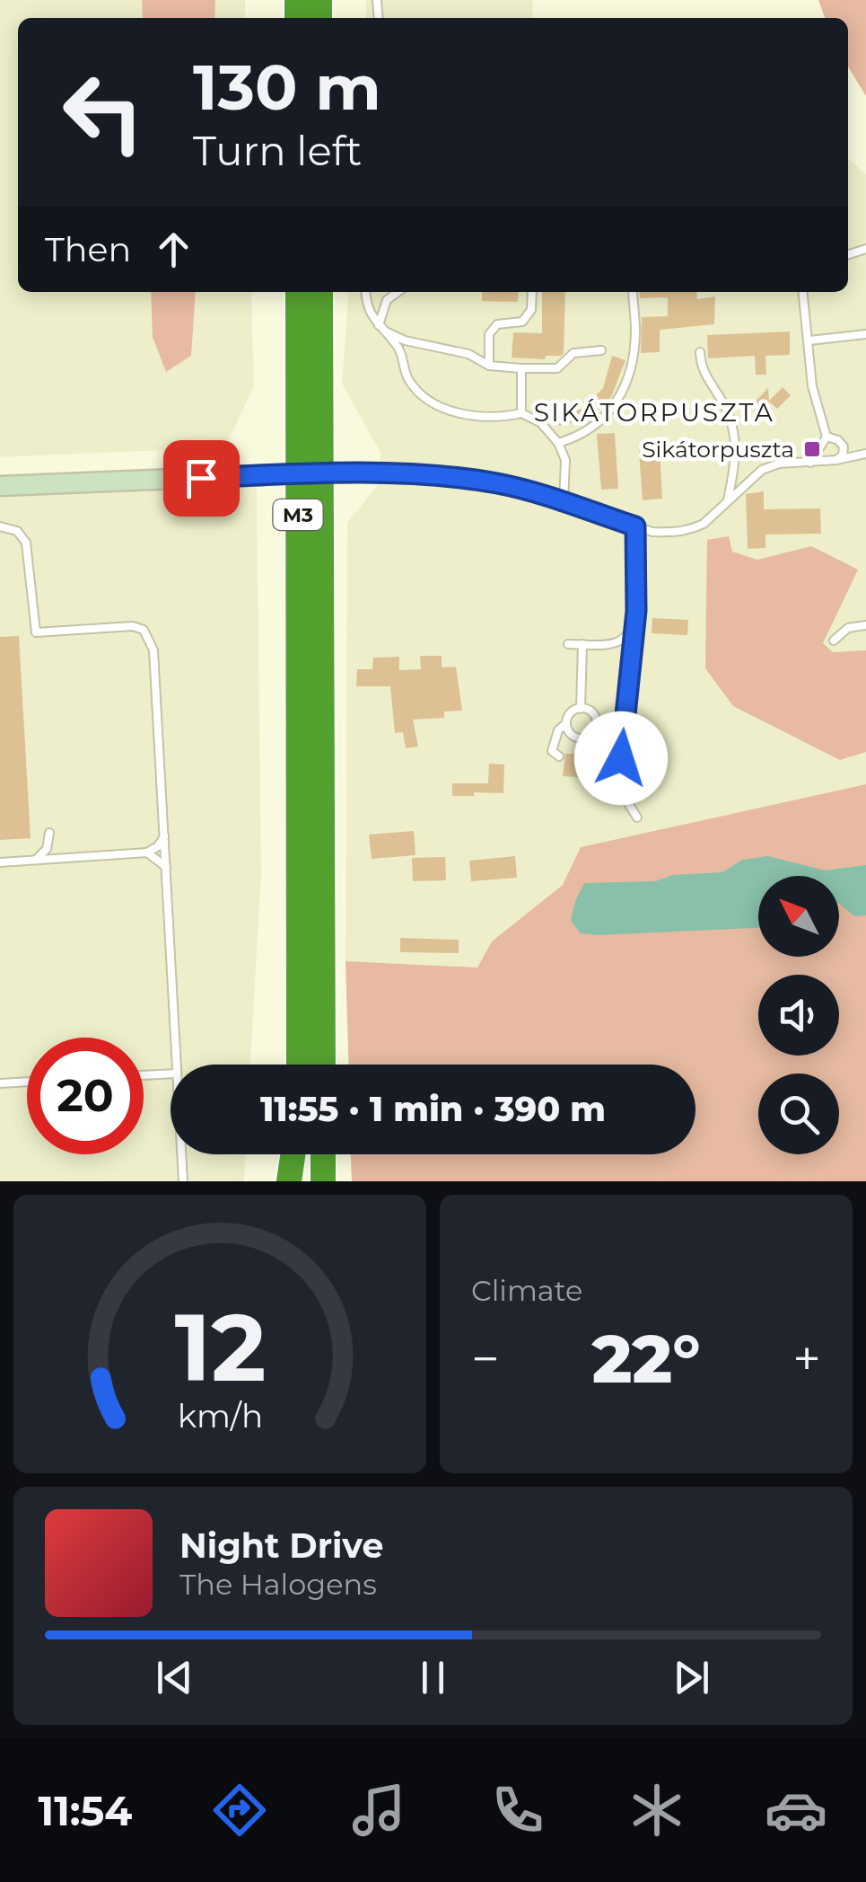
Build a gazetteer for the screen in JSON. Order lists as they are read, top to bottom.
{
  "streets": {
    "highway": ["M3"]
  },
  "districts": ["SIKÁTORPUSZTA"],
  "places": {
    "transit": ["Sikátorpuszta"]
  },
  "north": "top left",
  "page": {
    "turn": ["130 m", "Turn left"],
    "then": "Then",
    "limit": "20",
    "trip": "11:55 · 1 min · 390 m",
    "tile": "Climate",
    "heat": ["−", "22°", "+"],
    "song": ["Night Drive", "The Halogens"],
    "tabs": "11:54",
    "gauge": ["12", "km/h"]
  }
}
